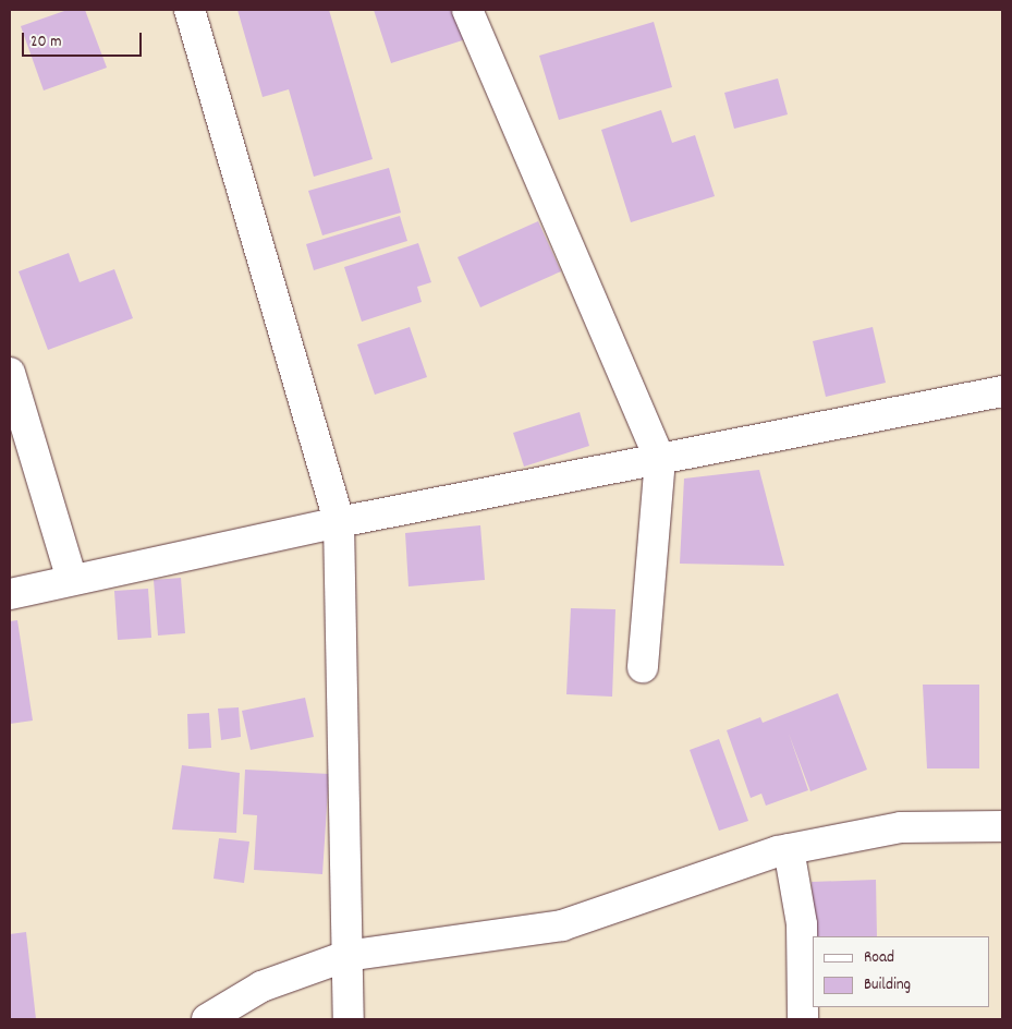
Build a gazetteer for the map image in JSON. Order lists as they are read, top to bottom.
{
  "legend": ["Road", "Building"],
  "scale_bar": "20 m"
}
